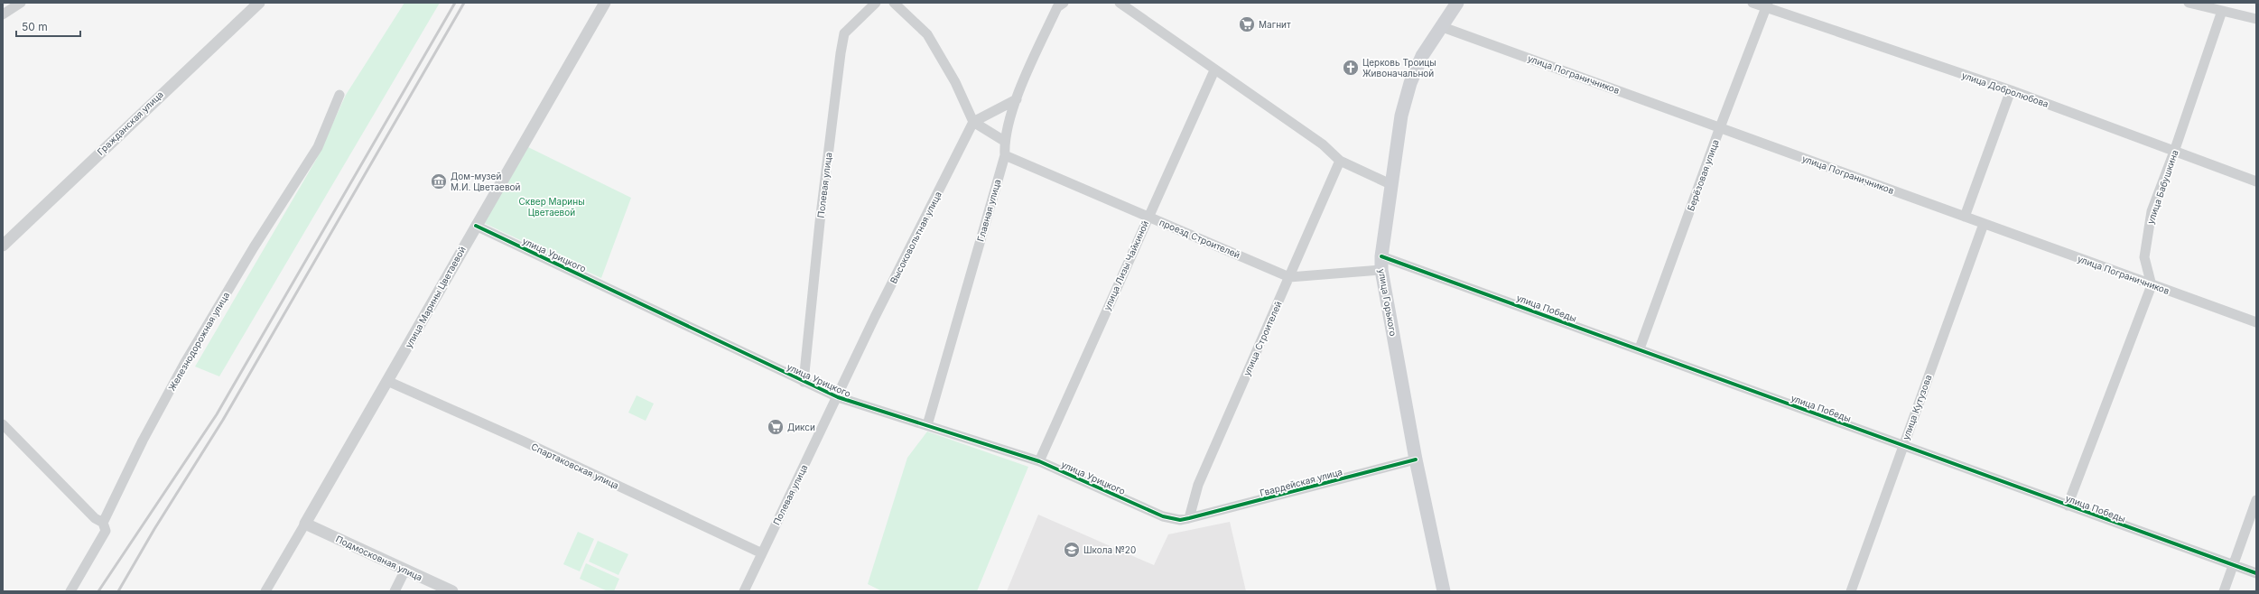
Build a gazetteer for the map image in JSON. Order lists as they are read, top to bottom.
{
  "streets": {
    "main road": ["улица Горького"],
    "street": [
      "улица Пограничников",
      "улица Добролюбова",
      "Гражданская улица",
      "Берёзовая улица",
      "Полевая улица",
      "улица Бабушкина",
      "Главная улица",
      "Высоковольтная улица",
      "проезд Строителей",
      "улица Урицкого",
      "улица Лизы Чайкиной",
      "улица Марины Цветаевой",
      "улица Победы",
      "улица Строителей",
      "Железнодорожная улица",
      "улица Кутузова",
      "Спартаковская улица",
      "Гвардейская улица",
      "Подмосковная улица"
    ]
  },
  "crossings": [
    ["улица Пограничников", "Берёзовая улица"],
    ["улица Пограничников", "улица Бабушкина"],
    ["улица Пограничников", "улица Горького"],
    ["улица Пограничников", "улица Кутузова"],
    ["улица Добролюбова", "Берёзовая улица"],
    ["улица Добролюбова", "улица Бабушкина"],
    ["Берёзовая улица", "улица Победы"],
    ["Полевая улица", "Высоковольтная улица"],
    ["Полевая улица", "улица Урицкого"],
    ["Полевая улица", "Спартаковская улица"],
    ["Главная улица", "проезд Строителей"],
    ["Главная улица", "улица Урицкого"],
    ["Высоковольтная улица", "улица Урицкого"],
    ["проезд Строителей", "улица Лизы Чайкиной"],
    ["проезд Строителей", "улица Горького"],
    ["проезд Строителей", "улица Строителей"],
    ["улица Урицкого", "улица Лизы Чайкиной"],
    ["улица Урицкого", "улица Марины Цветаевой"],
    ["улица Урицкого", "улица Строителей"],
    ["улица Урицкого", "Гвардейская улица"],
    ["улица Марины Цветаевой", "Спартаковская улица"],
    ["улица Марины Цветаевой", "Подмосковная улица"],
    ["улица Горького", "улица Победы"],
    ["улица Горького", "Гвардейская улица"],
    ["улица Победы", "улица Кутузова"],
    ["улица Строителей", "Гвардейская улица"]
  ],
  "parks": ["Сквер Марины Цветаевой"],
  "places": {
    "supermarket": ["Магнит", "Дикси"],
    "church": ["Церковь Троицы Живоначальной"],
    "museum": ["Дом-музей М.И. Цветаевой"],
    "school or university": ["Школа №20"]
  },
  "scale_bar": "50 m"
}
